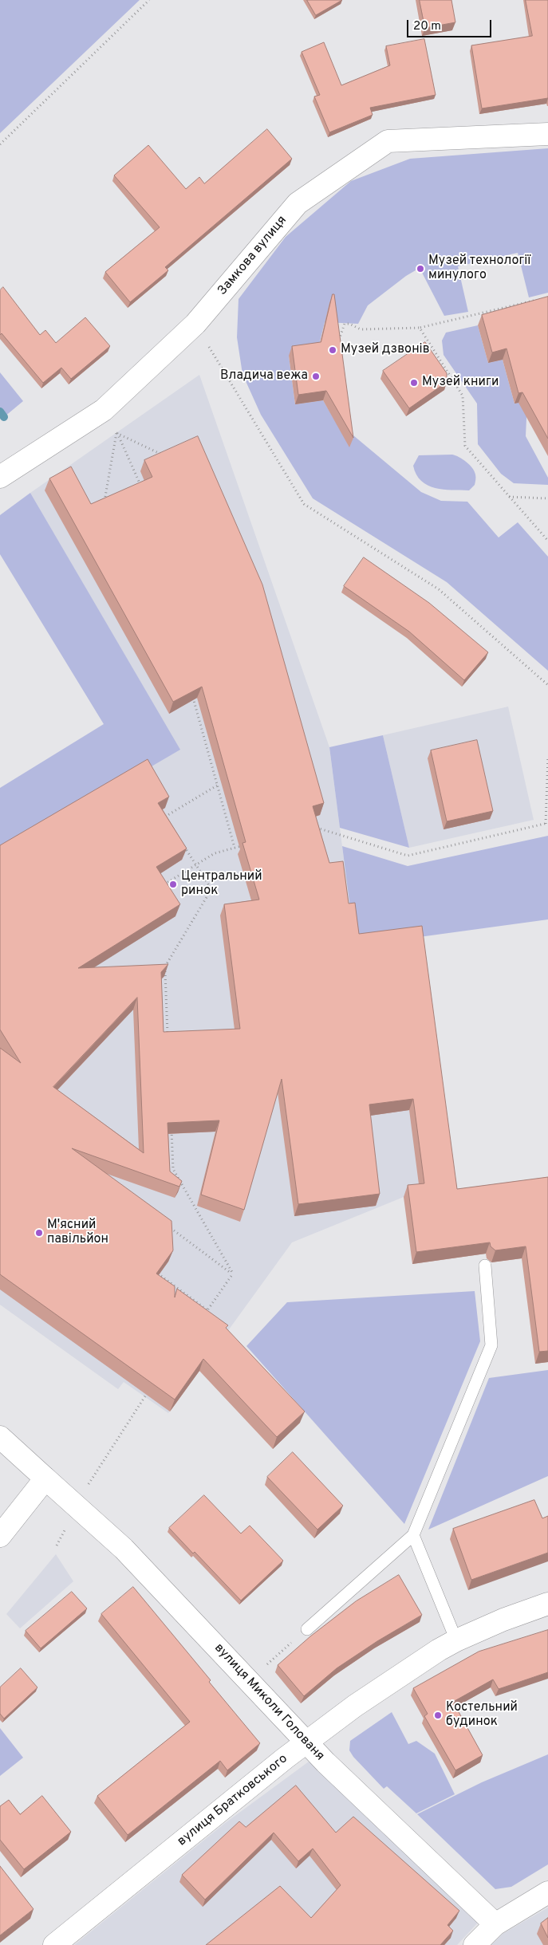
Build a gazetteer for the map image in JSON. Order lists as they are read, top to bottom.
{
  "streets": {
    "street": ["Замкова вулиця", "вулиця Миколи Голованя", "вулиця Братковського"]
  },
  "crossings": [
    ["вулиця Миколи Голованя", "вулиця Братковського"]
  ],
  "places": [
    "Музей технології минулого",
    "Музей дзвонів",
    "Владича вежа",
    "Музей книги",
    "Центральний ринок",
    "М'ясний павільйон",
    "Костельний будинок"
  ],
  "scale_bar": "20 m"
}
